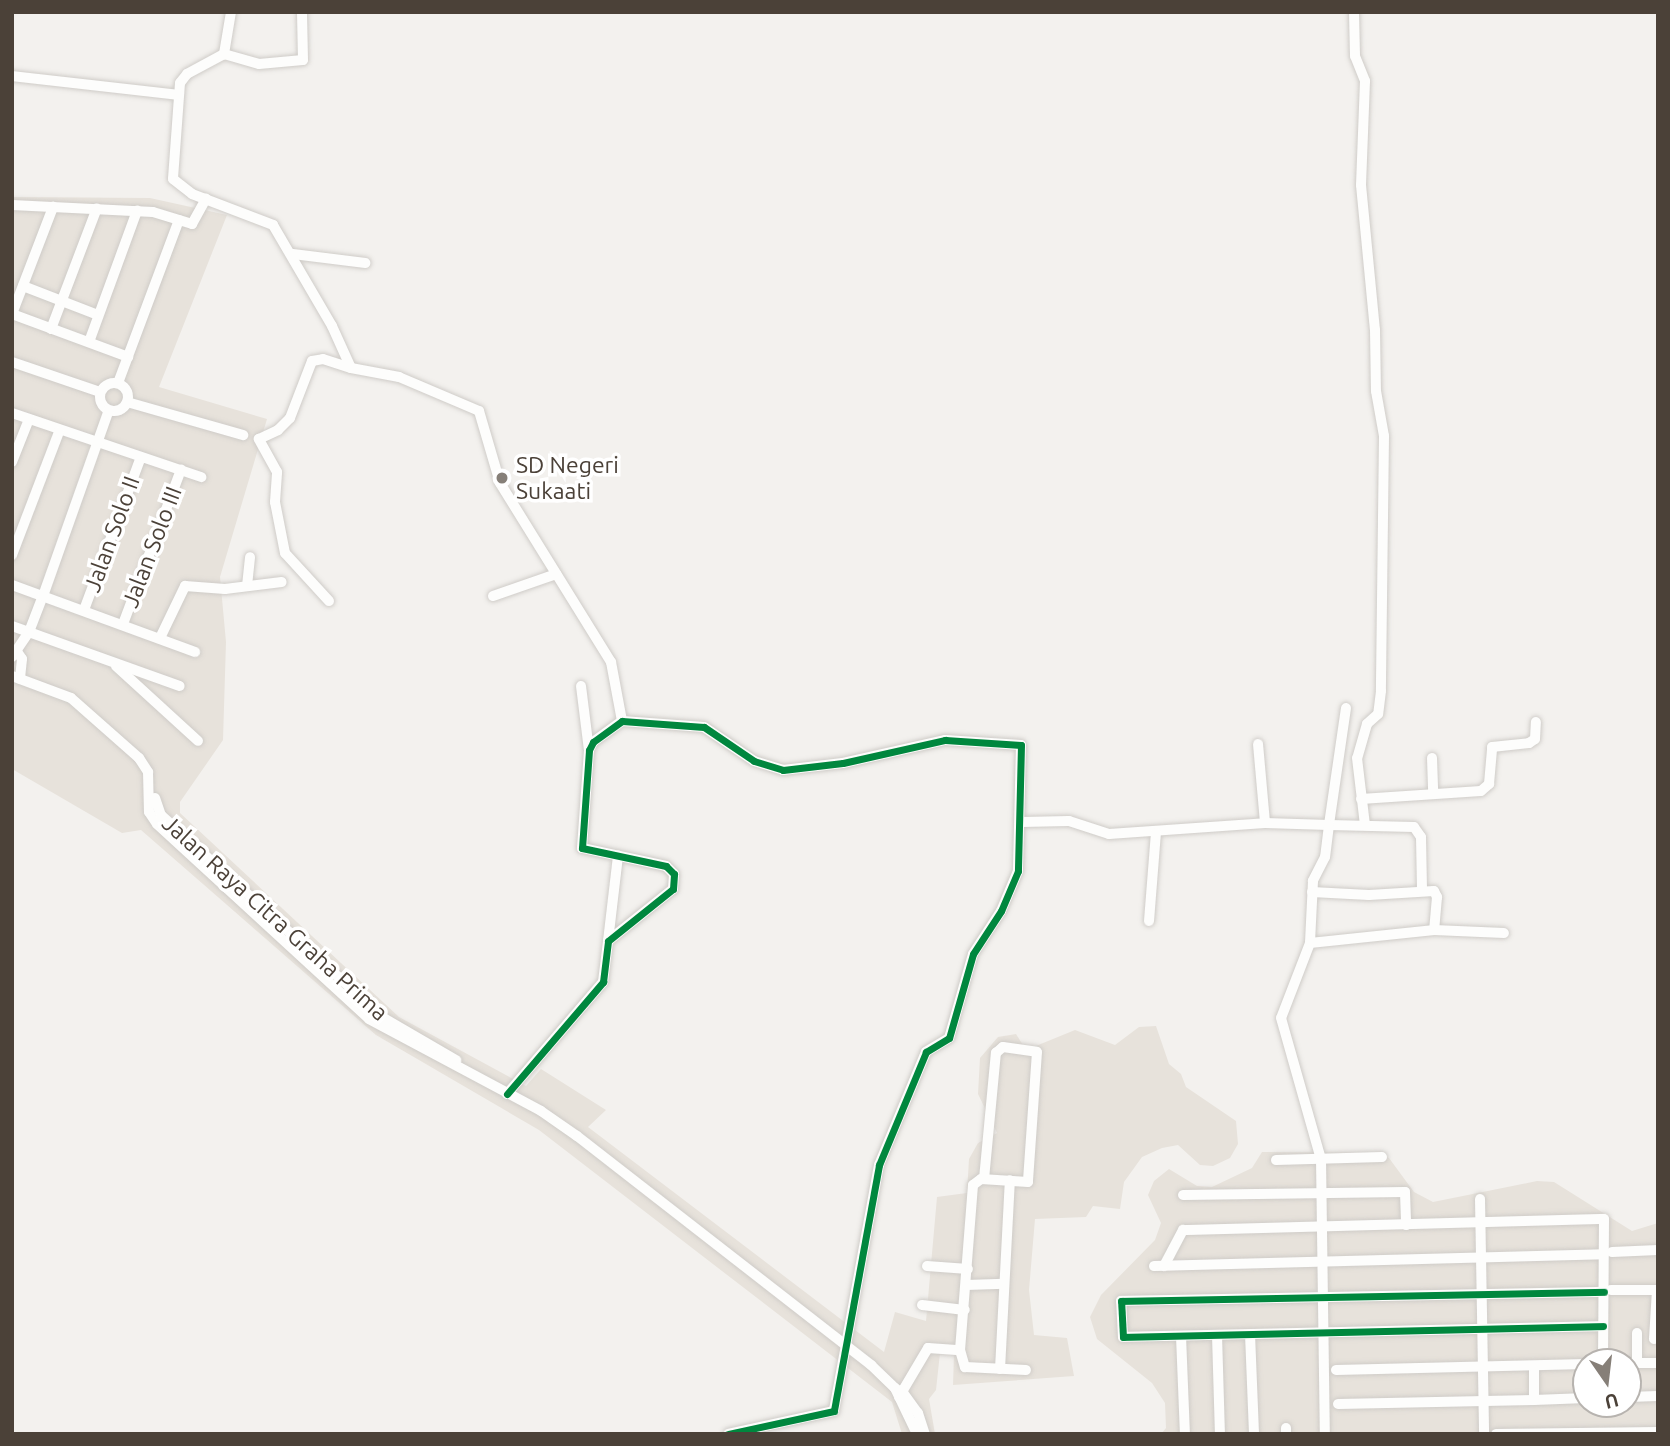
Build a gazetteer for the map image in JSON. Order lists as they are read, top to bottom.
{
  "streets": {
    "street": ["Jalan Solo II", "Jalan Solo III", "Jalan Raya Citra Graha Prima"]
  },
  "places": ["SD Negeri Sukaati"],
  "north": "bottom"
}
